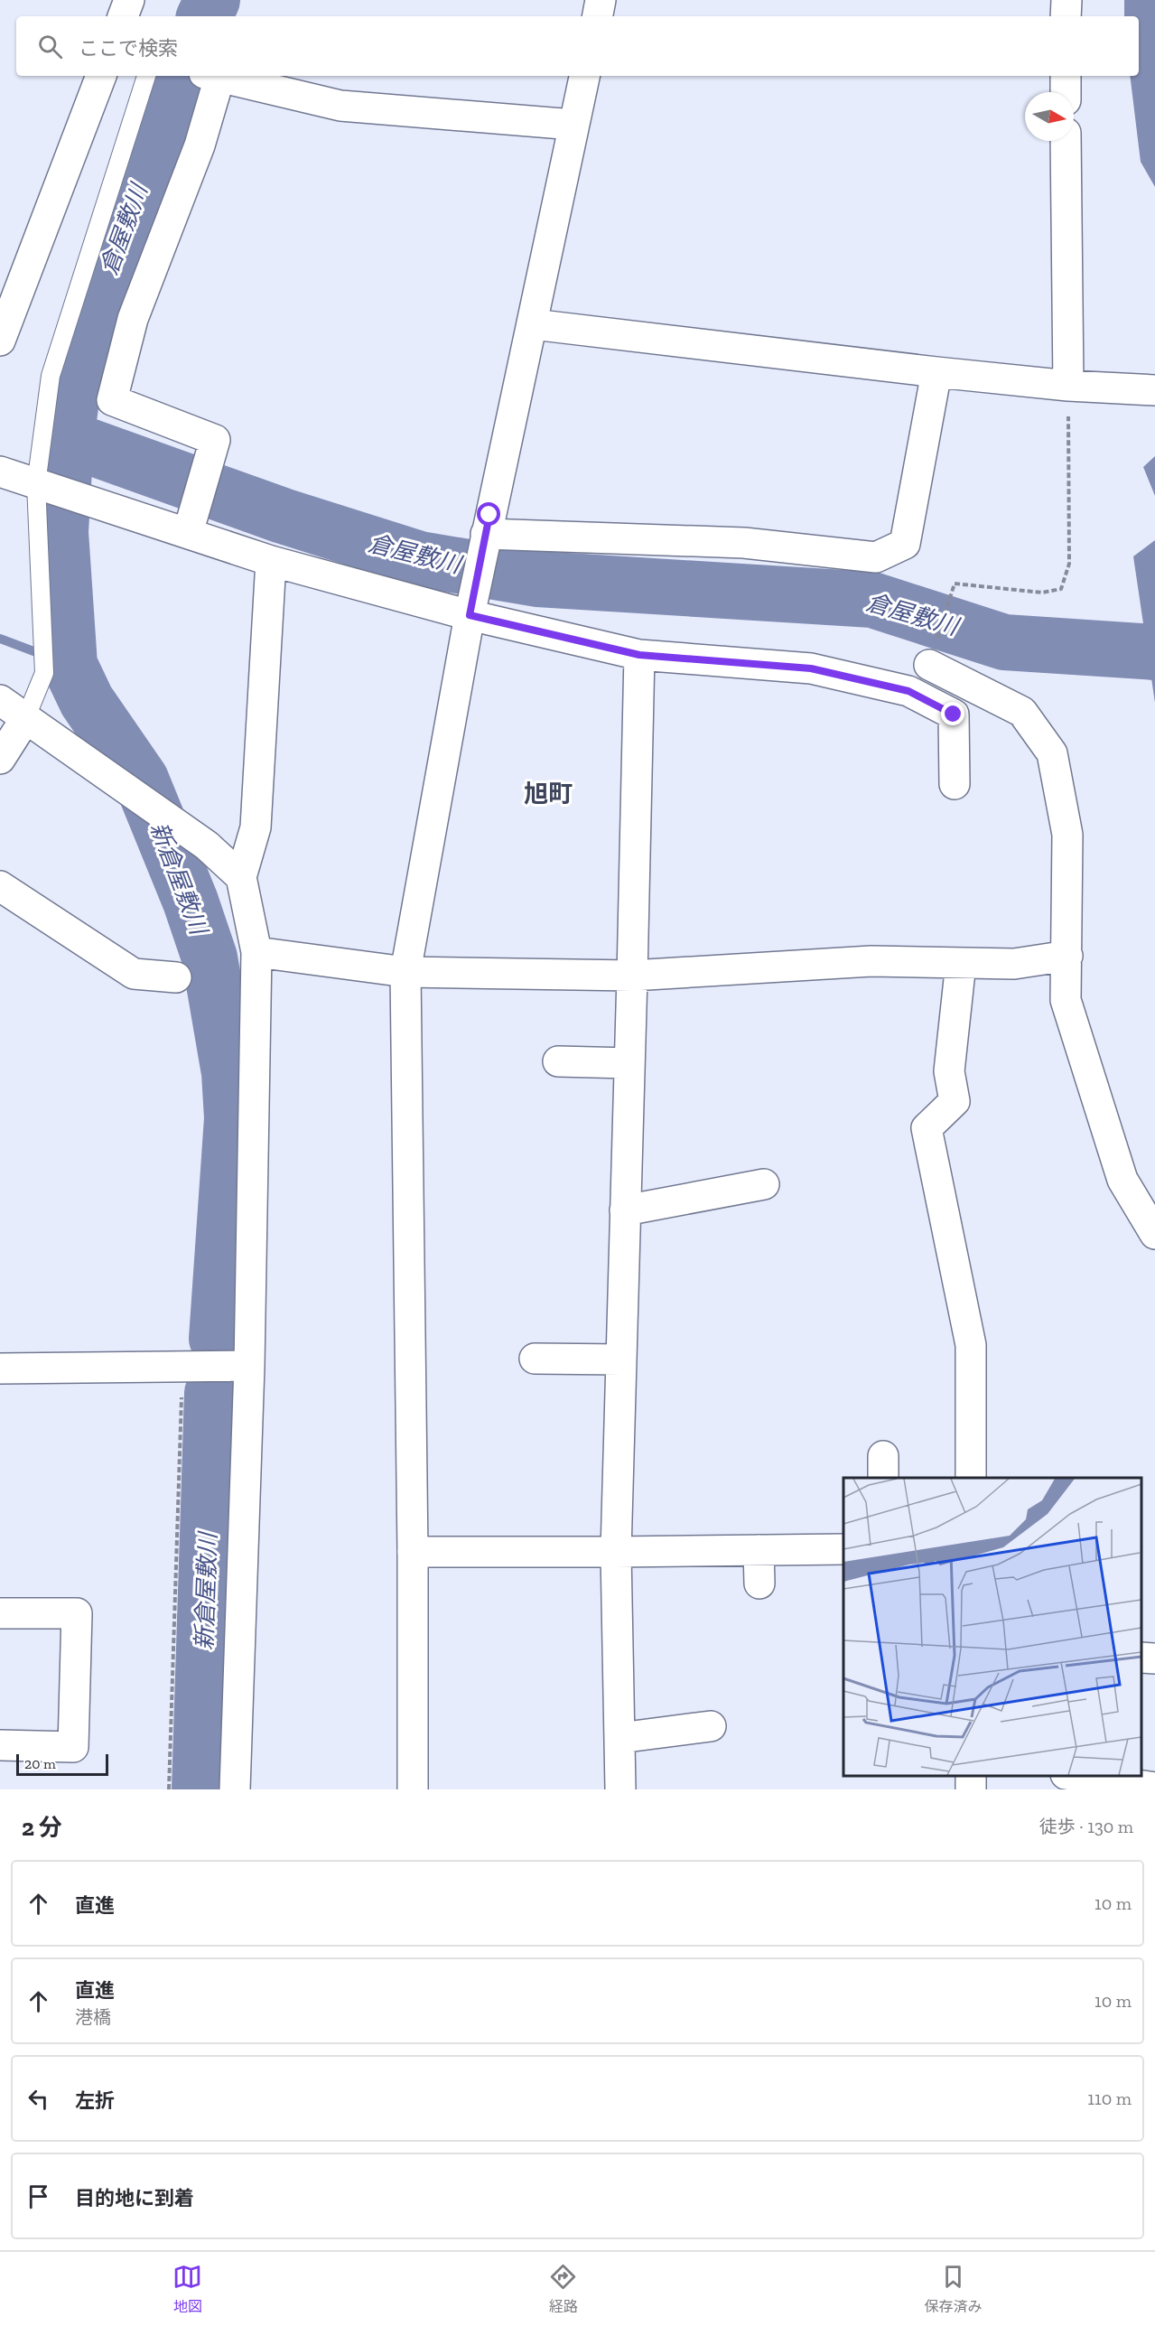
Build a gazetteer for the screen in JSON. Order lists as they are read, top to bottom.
{
  "districts": ["旭町"],
  "water": ["倉屋敷川", "新倉屋敷川"],
  "scale_bar": "20 m",
  "north": "right",
  "page": {
    "search": "ここで検索",
    "scale": "20 m",
    "heading": ["2 分", "徒歩 · 130 m"],
    "list": [
      ["直進", "10 m"],
      ["直進", "港橋", "10 m"],
      ["左折", "110 m"],
      "目的地に到着"
    ],
    "nav": ["地図", "経路", "保存済み"]
  }
}
